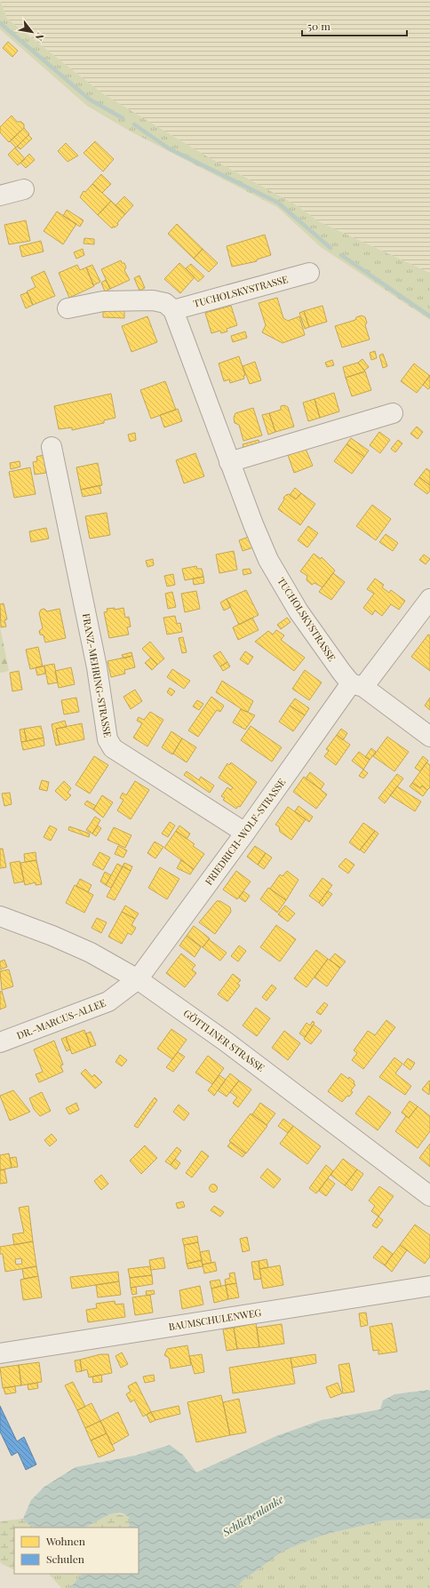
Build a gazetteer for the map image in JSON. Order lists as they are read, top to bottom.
{
  "streets": {
    "street": [
      "TUCHOLSKYSTRASSE",
      "FRANZ-MEHRING-STRASSE",
      "FRIEDRICH-WOLF-STRASSE",
      "DR.-MARCUS-ALLEE",
      "GÖTTLINER STRASSE",
      "BAUMSCHULENWEG"
    ]
  },
  "crossings": [
    ["TUCHOLSKYSTRASSE", "FRIEDRICH-WOLF-STRASSE"],
    ["FRANZ-MEHRING-STRASSE", "FRIEDRICH-WOLF-STRASSE"],
    ["FRIEDRICH-WOLF-STRASSE", "DR.-MARCUS-ALLEE"],
    ["FRIEDRICH-WOLF-STRASSE", "GÖTTLINER STRASSE"],
    ["DR.-MARCUS-ALLEE", "GÖTTLINER STRASSE"]
  ],
  "water": ["Schliepenlanke"],
  "legend": ["Wohnen", "Schulen"],
  "scale_bar": "50 m",
  "north": "bottom right"
}
